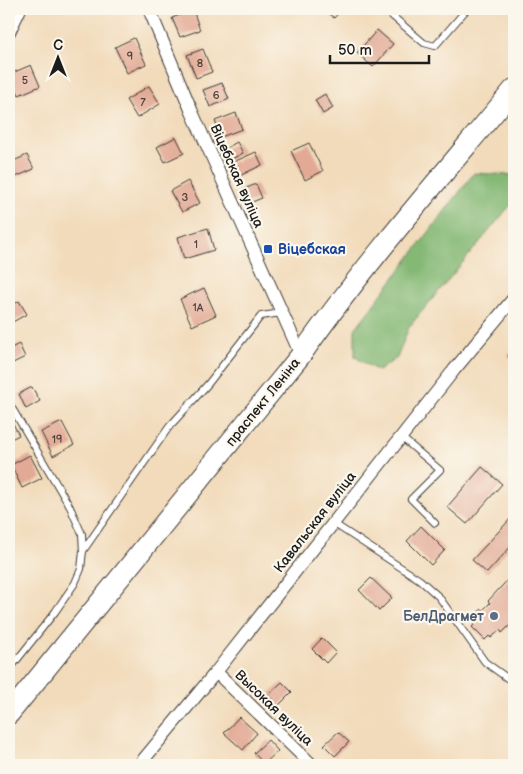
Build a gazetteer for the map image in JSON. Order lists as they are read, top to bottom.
{
  "streets": {
    "main road": ["праспект Леніна"],
    "street": ["Віцебская вуліца", "Кавальская вуліца", "Высокая вуліца"]
  },
  "crossings": [
    ["Віцебская вуліца", "праспект Леніна"],
    ["Кавальская вуліца", "Высокая вуліца"]
  ],
  "places": {
    "transit": ["Віцебская"],
    "other": ["БелДрагмет"]
  },
  "house_numbers": [
    "9",
    "8",
    "5",
    "6",
    "7",
    "3",
    "1",
    "1А",
    "19"
  ],
  "scale_bar": "50 m",
  "north": "top"
}
